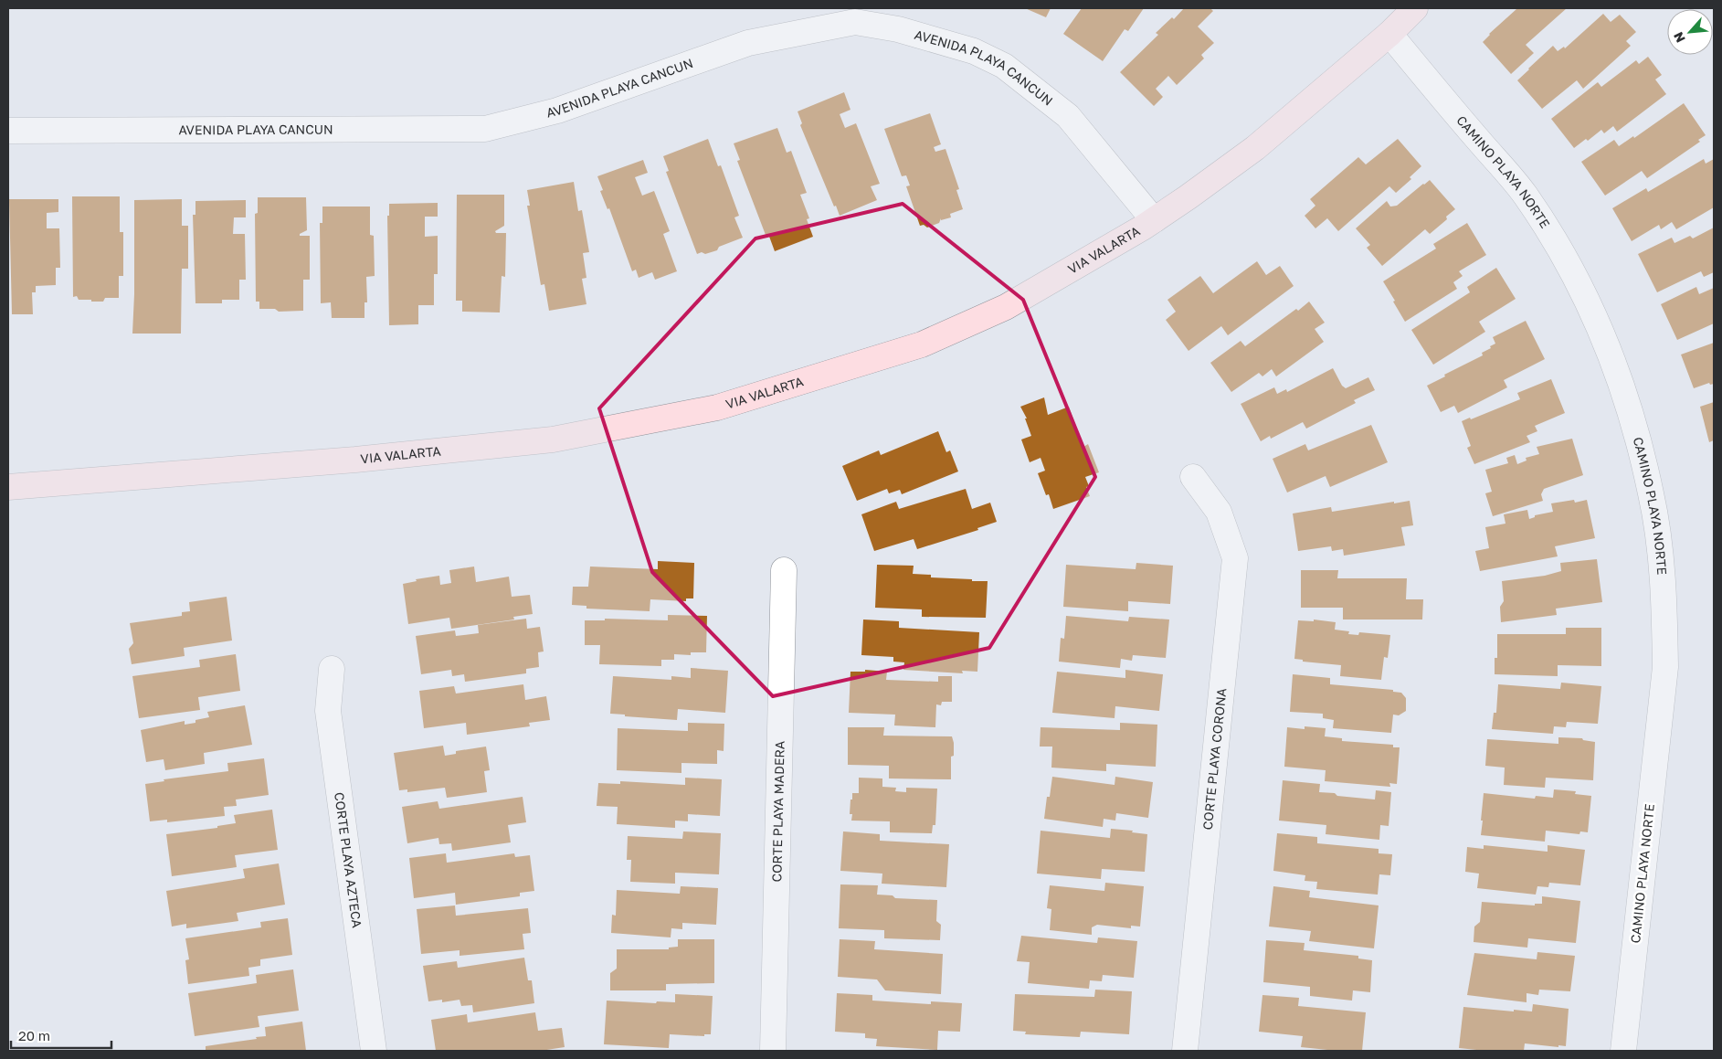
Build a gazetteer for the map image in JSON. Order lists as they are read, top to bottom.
{
  "streets": {
    "main road": ["VIA VALARTA"],
    "street": [
      "AVENIDA PLAYA CANCUN",
      "CAMINO PLAYA NORTE",
      "CORTE PLAYA CORONA",
      "CORTE PLAYA MADERA",
      "CORTE PLAYA AZTECA"
    ]
  },
  "crossings": [
    ["AVENIDA PLAYA CANCUN", "VIA VALARTA"],
    ["CAMINO PLAYA NORTE", "VIA VALARTA"]
  ],
  "scale_bar": "20 m",
  "north": "bottom left"
}
